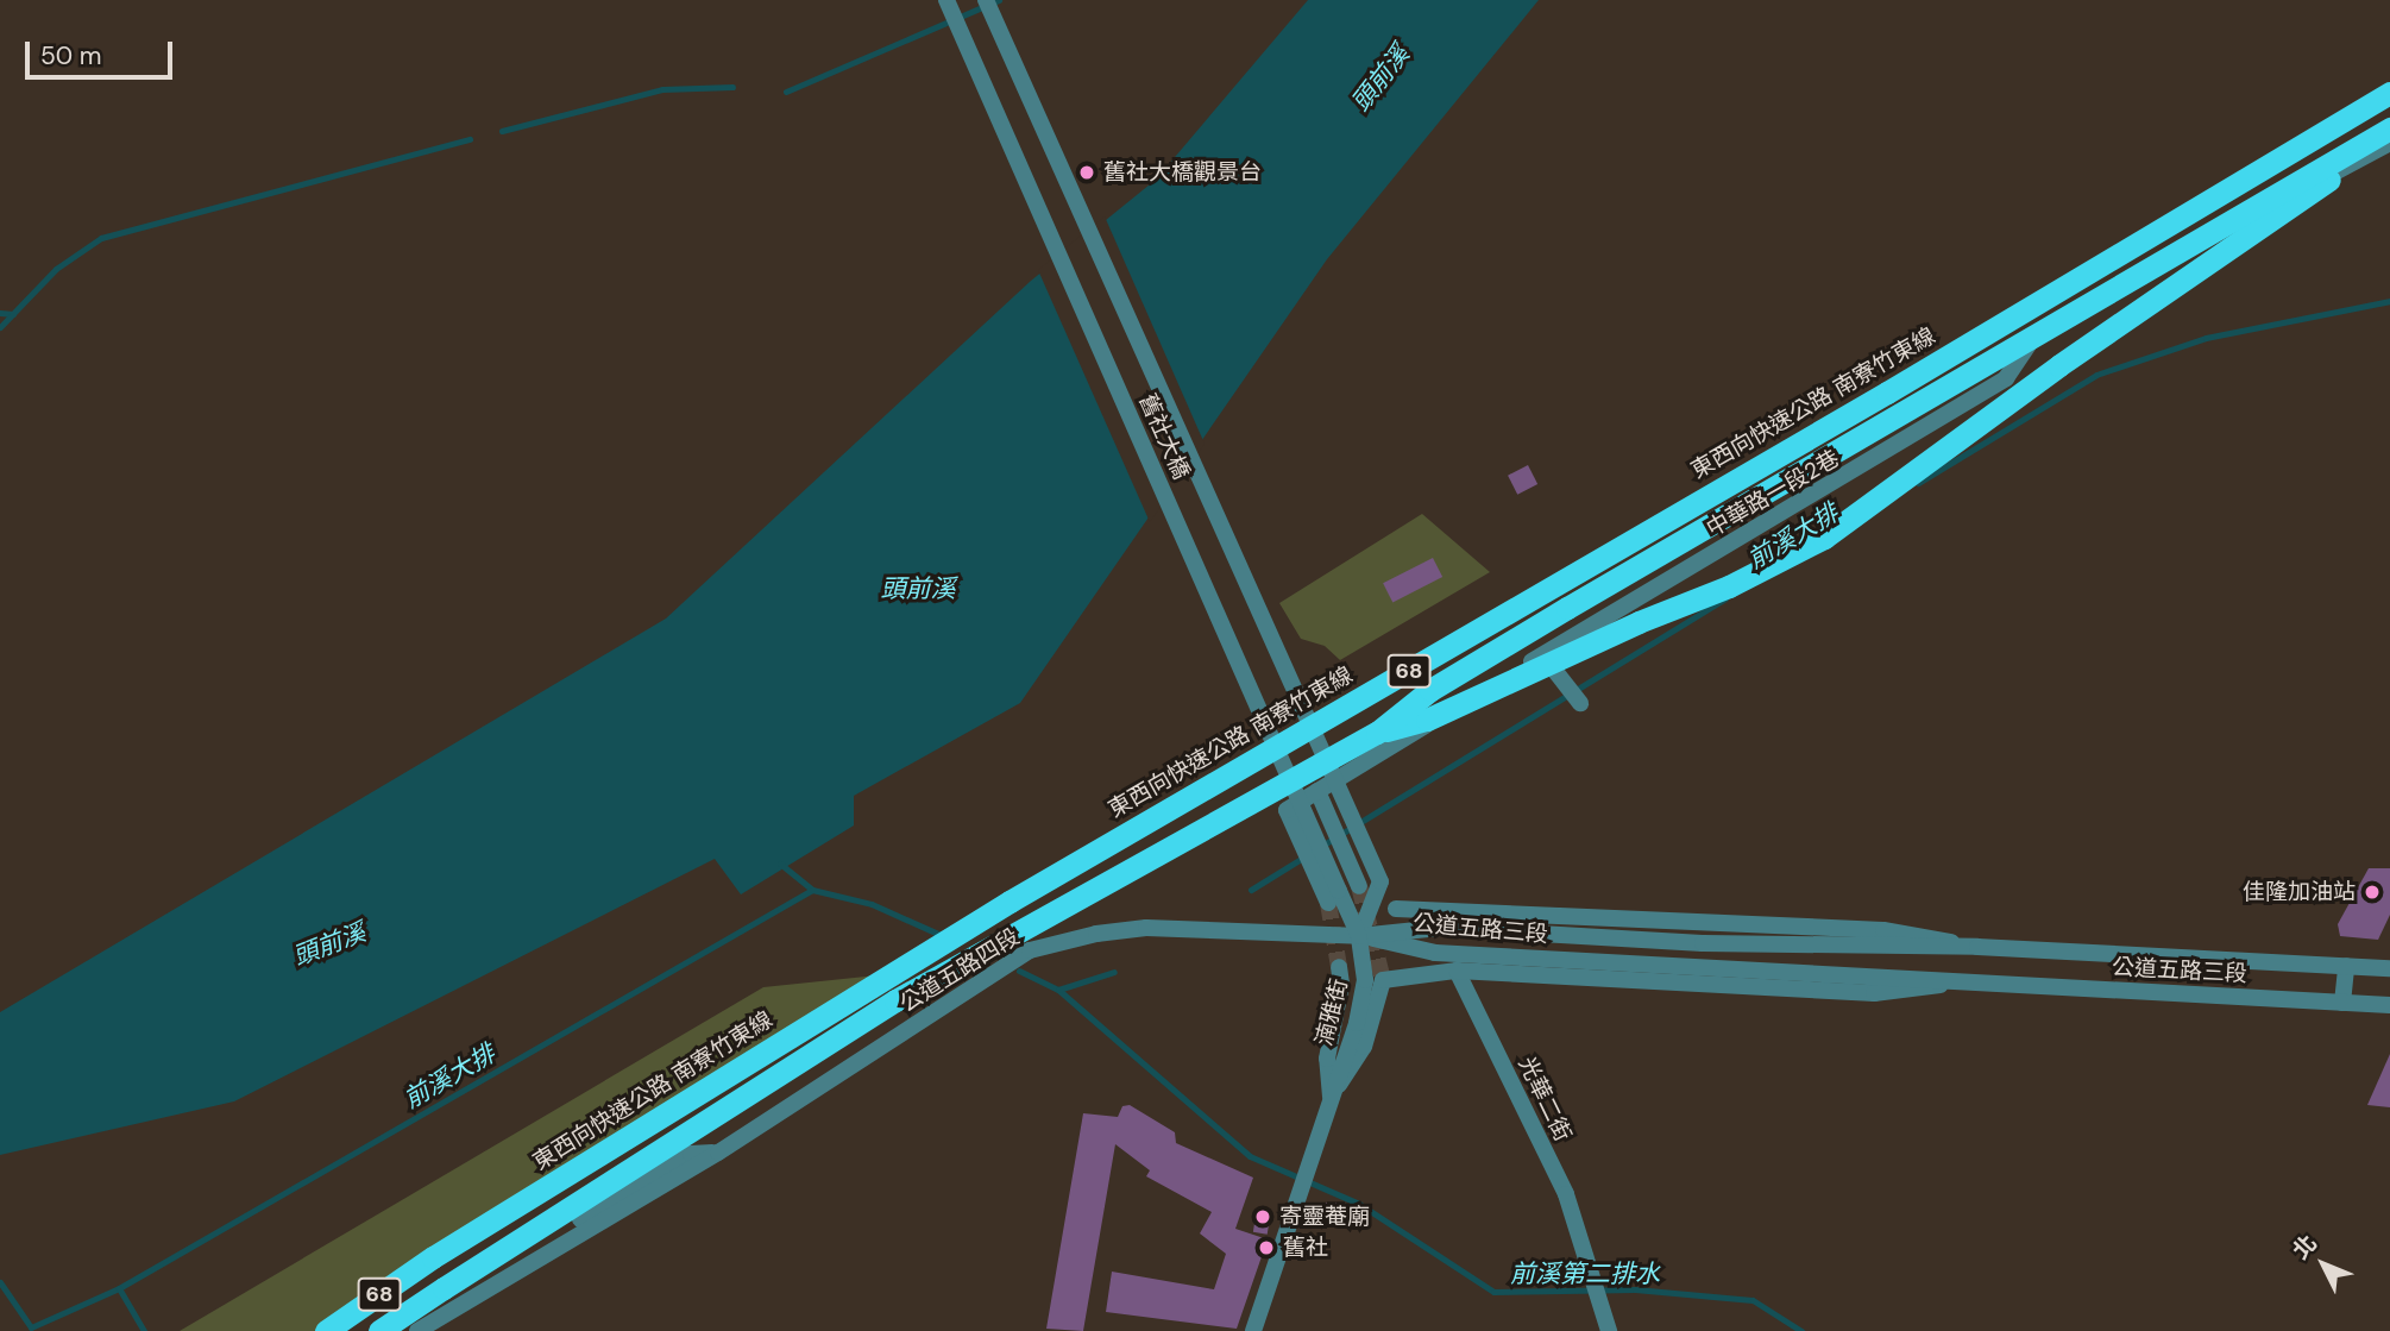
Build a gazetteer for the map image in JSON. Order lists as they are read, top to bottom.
{
  "streets": {
    "highway": ["東西向快速公路 南寮竹東線", "68"],
    "street": [
      "舊社大橋",
      "中華路一段2巷",
      "公道五路三段",
      "公道五路四段",
      "湳雅街",
      "光華二街"
    ]
  },
  "crossings": [
    ["舊社大橋", "湳雅街"],
    ["中華路一段2巷", "68"],
    ["中華路一段2巷", "湳雅街"],
    ["公道五路三段", "公道五路四段"],
    ["公道五路三段", "湳雅街"],
    ["公道五路三段", "光華二街"],
    ["公道五路四段", "湳雅街"]
  ],
  "water": ["頭前溪", "前溪大排", "前溪第二排水"],
  "places": [
    "舊社大橋觀景台",
    "佳隆加油站",
    "寄靈菴廟",
    "舊社"
  ],
  "scale_bar": "50 m",
  "north": "top left"
}
